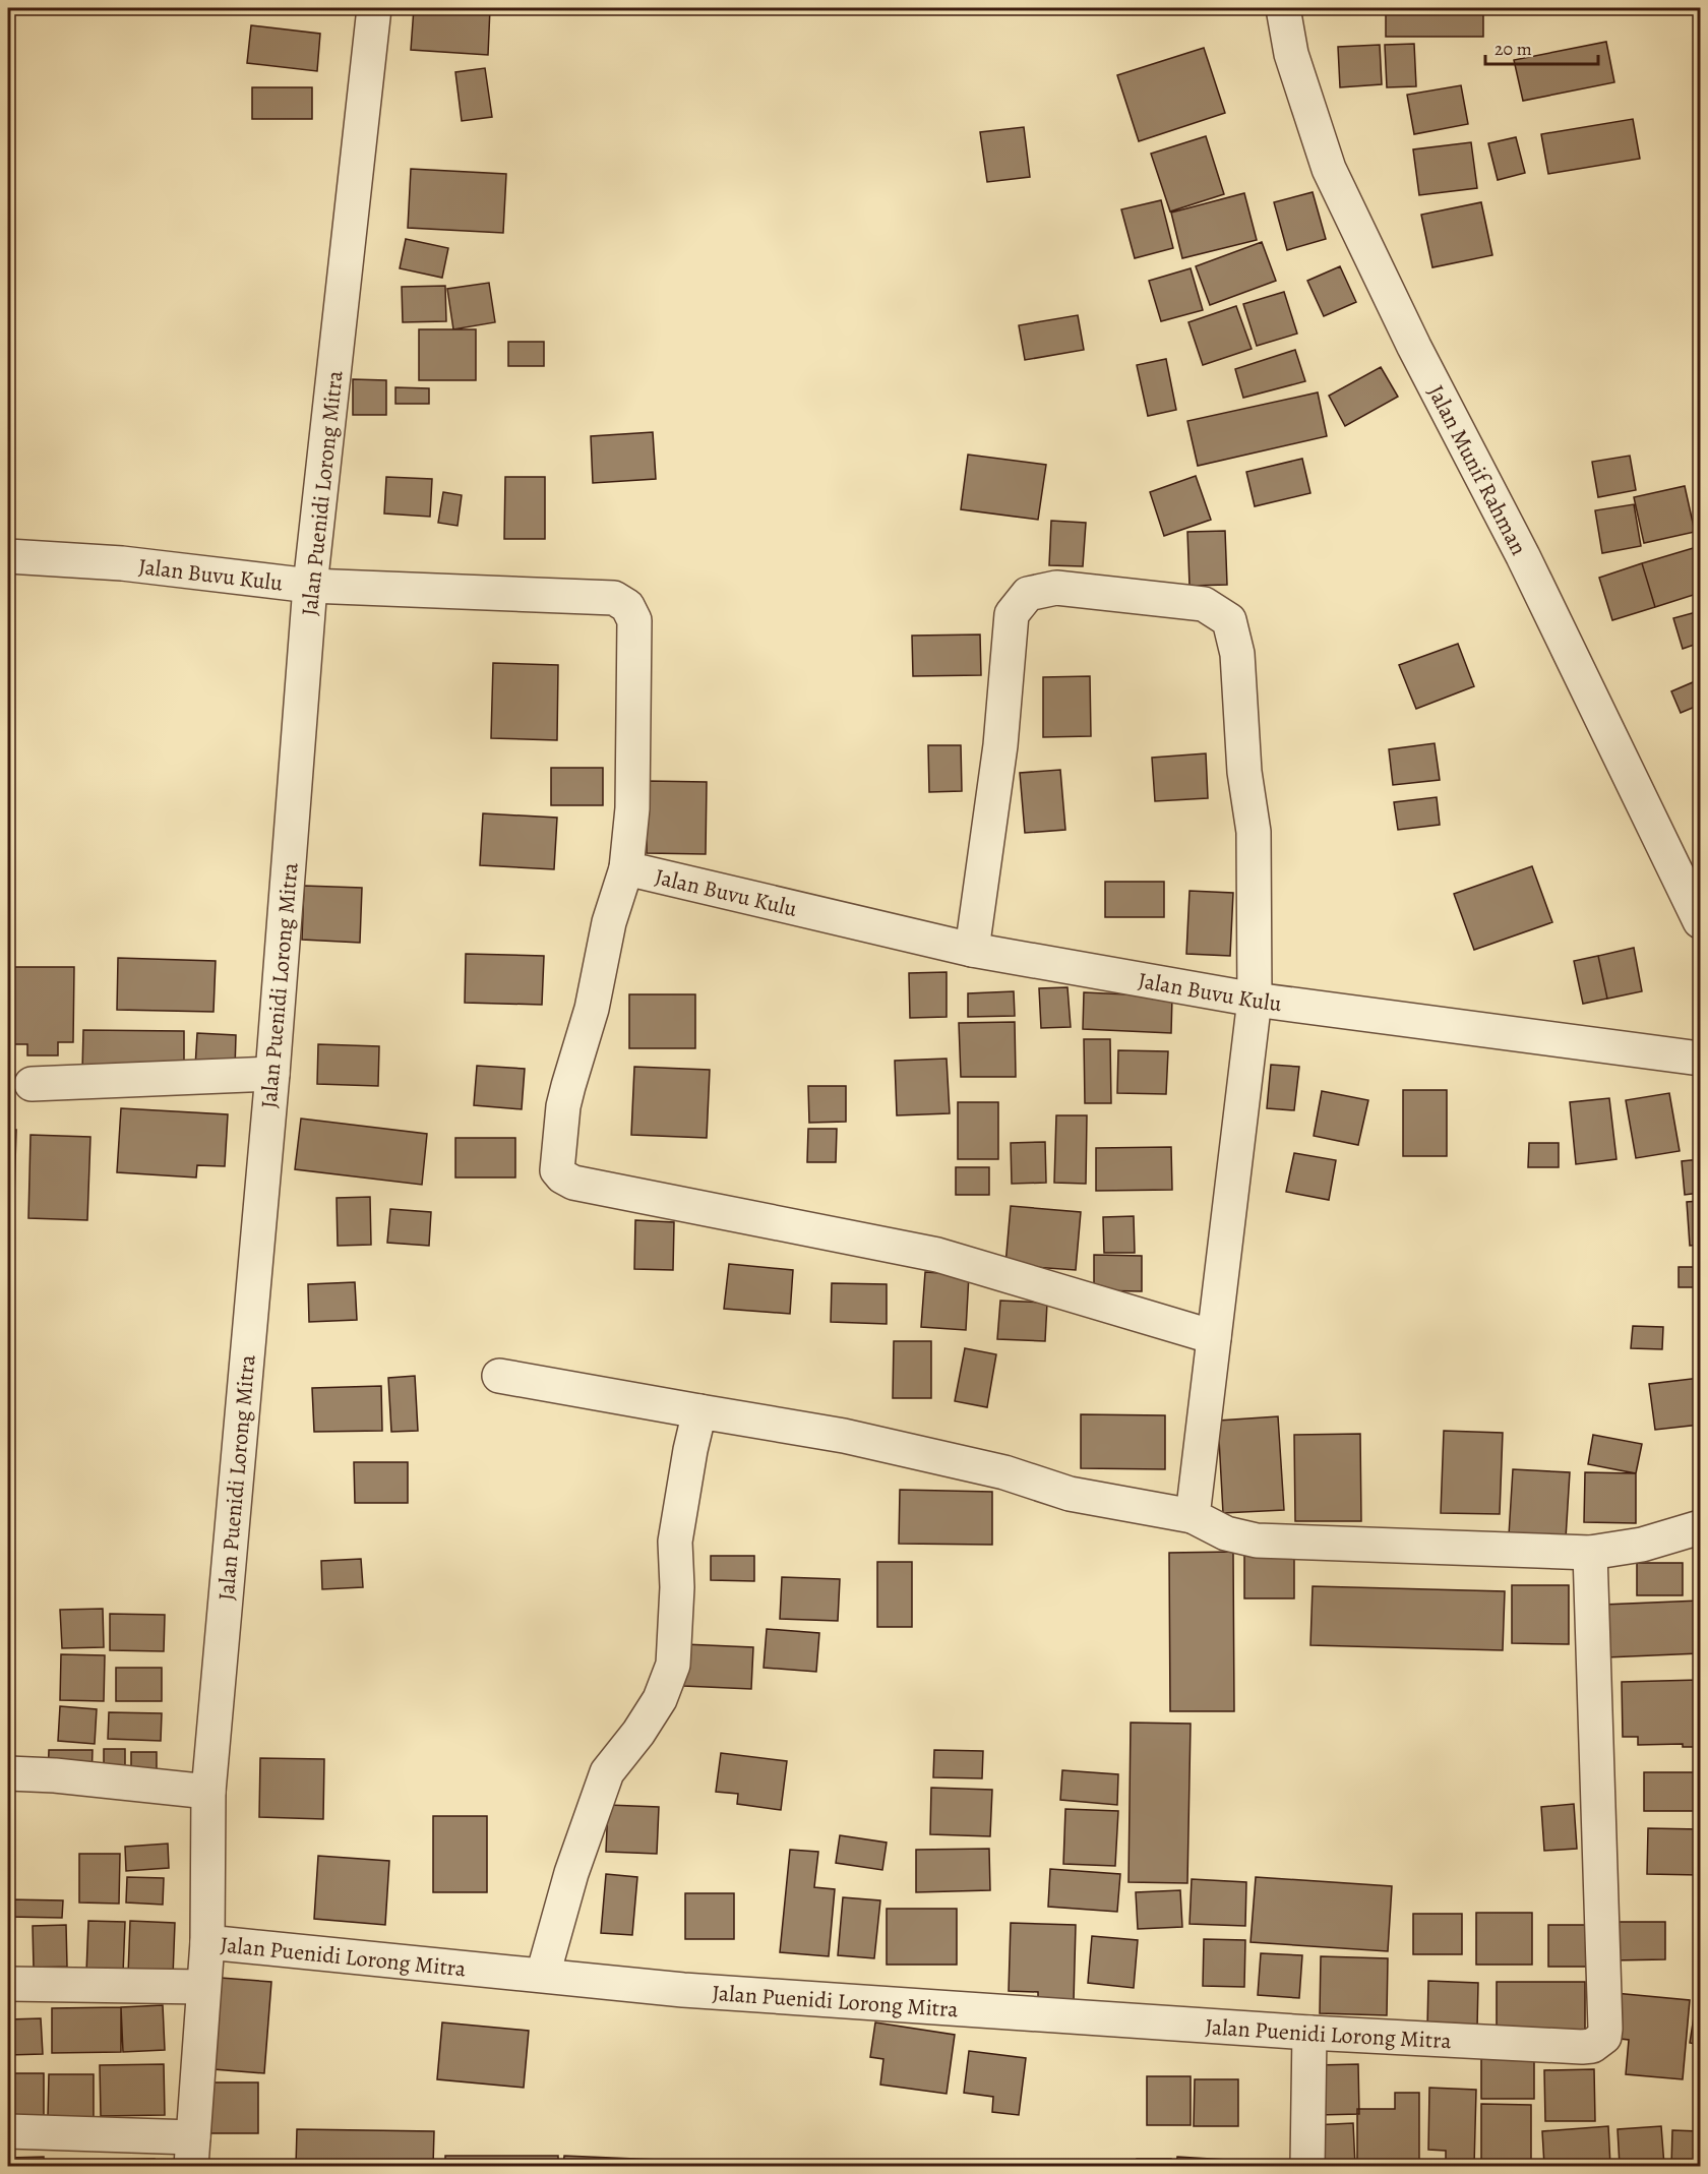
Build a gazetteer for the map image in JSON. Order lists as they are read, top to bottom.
{
  "streets": {
    "street": ["Jalan Munif Rahman", "Jalan Puenidi Lorong Mitra", "Jalan Buvu Kulu"]
  },
  "crossings": [
    ["Jalan Puenidi Lorong Mitra", "Jalan Buvu Kulu"]
  ],
  "scale_bar": "20 m"
}
